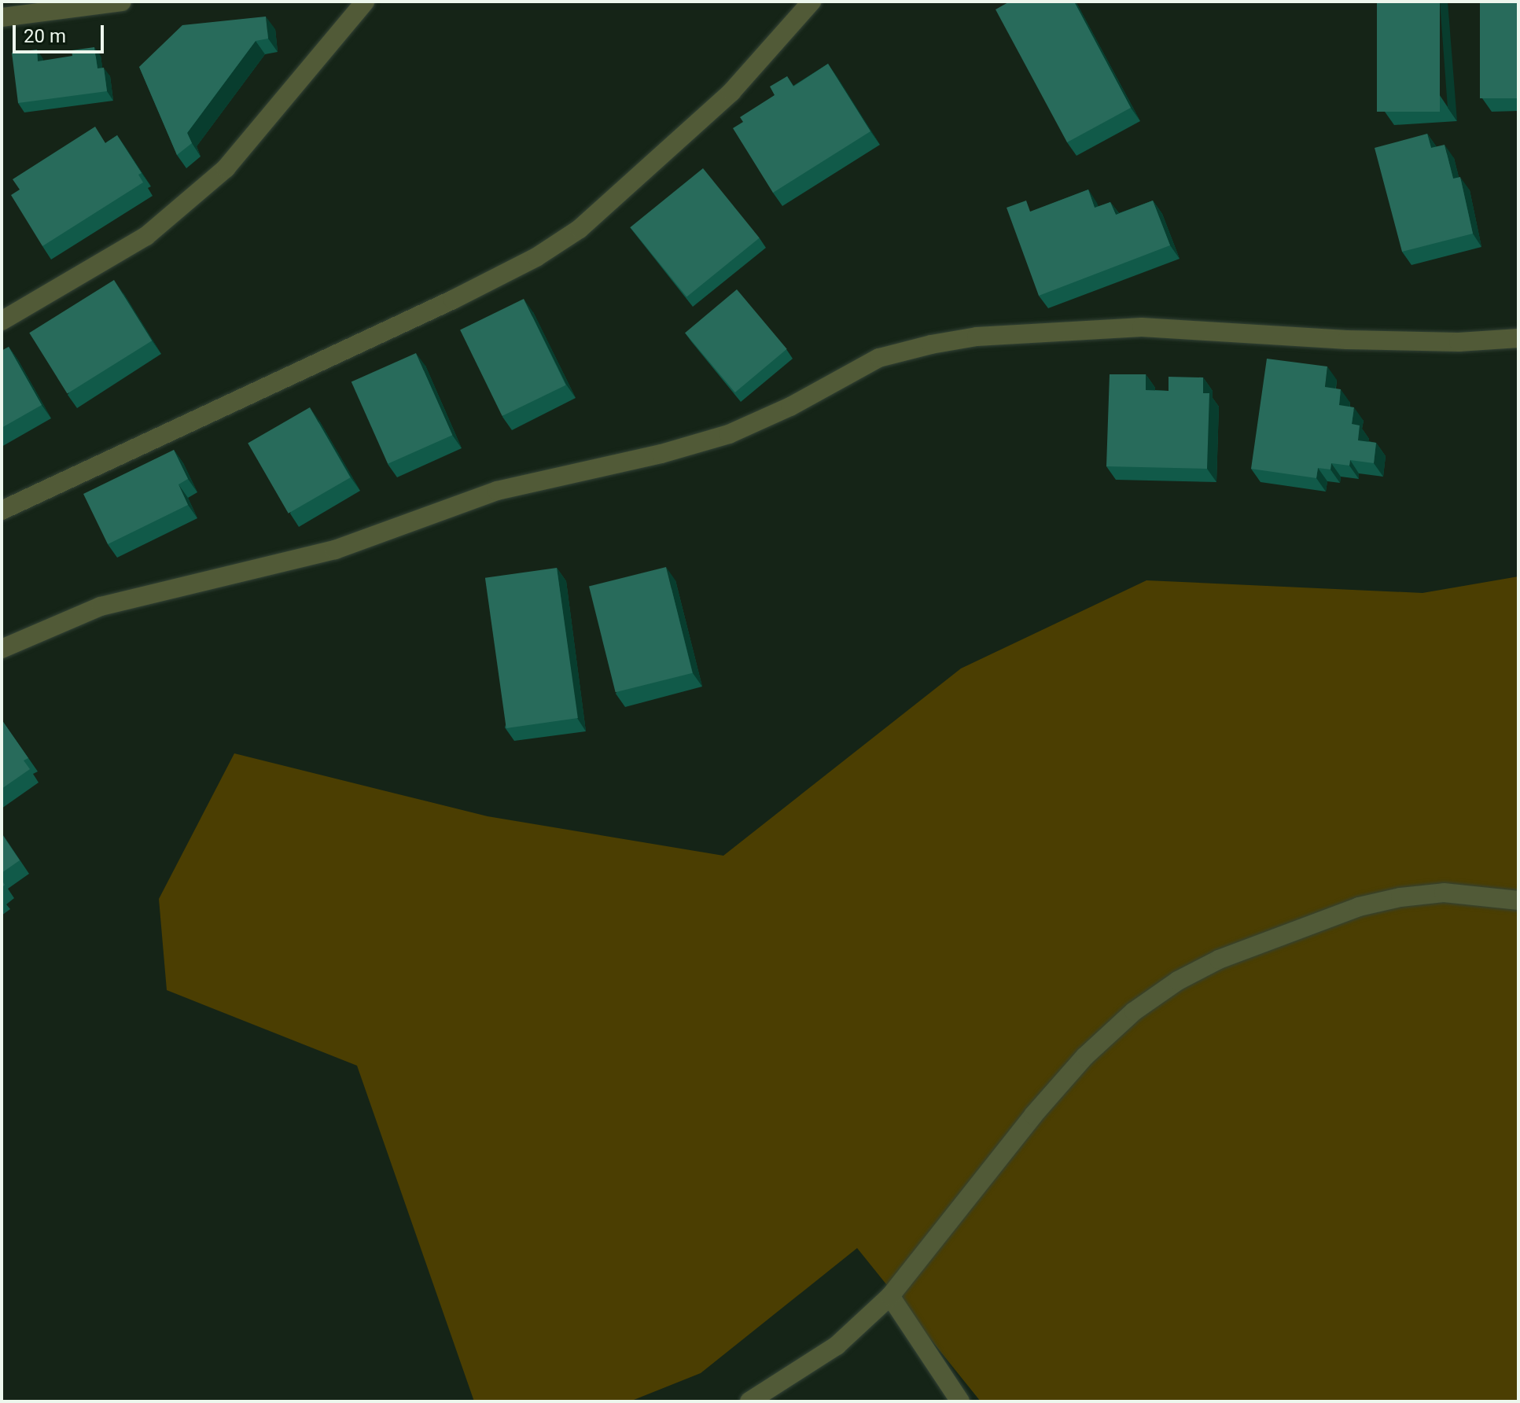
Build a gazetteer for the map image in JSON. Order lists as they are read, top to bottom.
{
  "scale_bar": "20 m"
}
